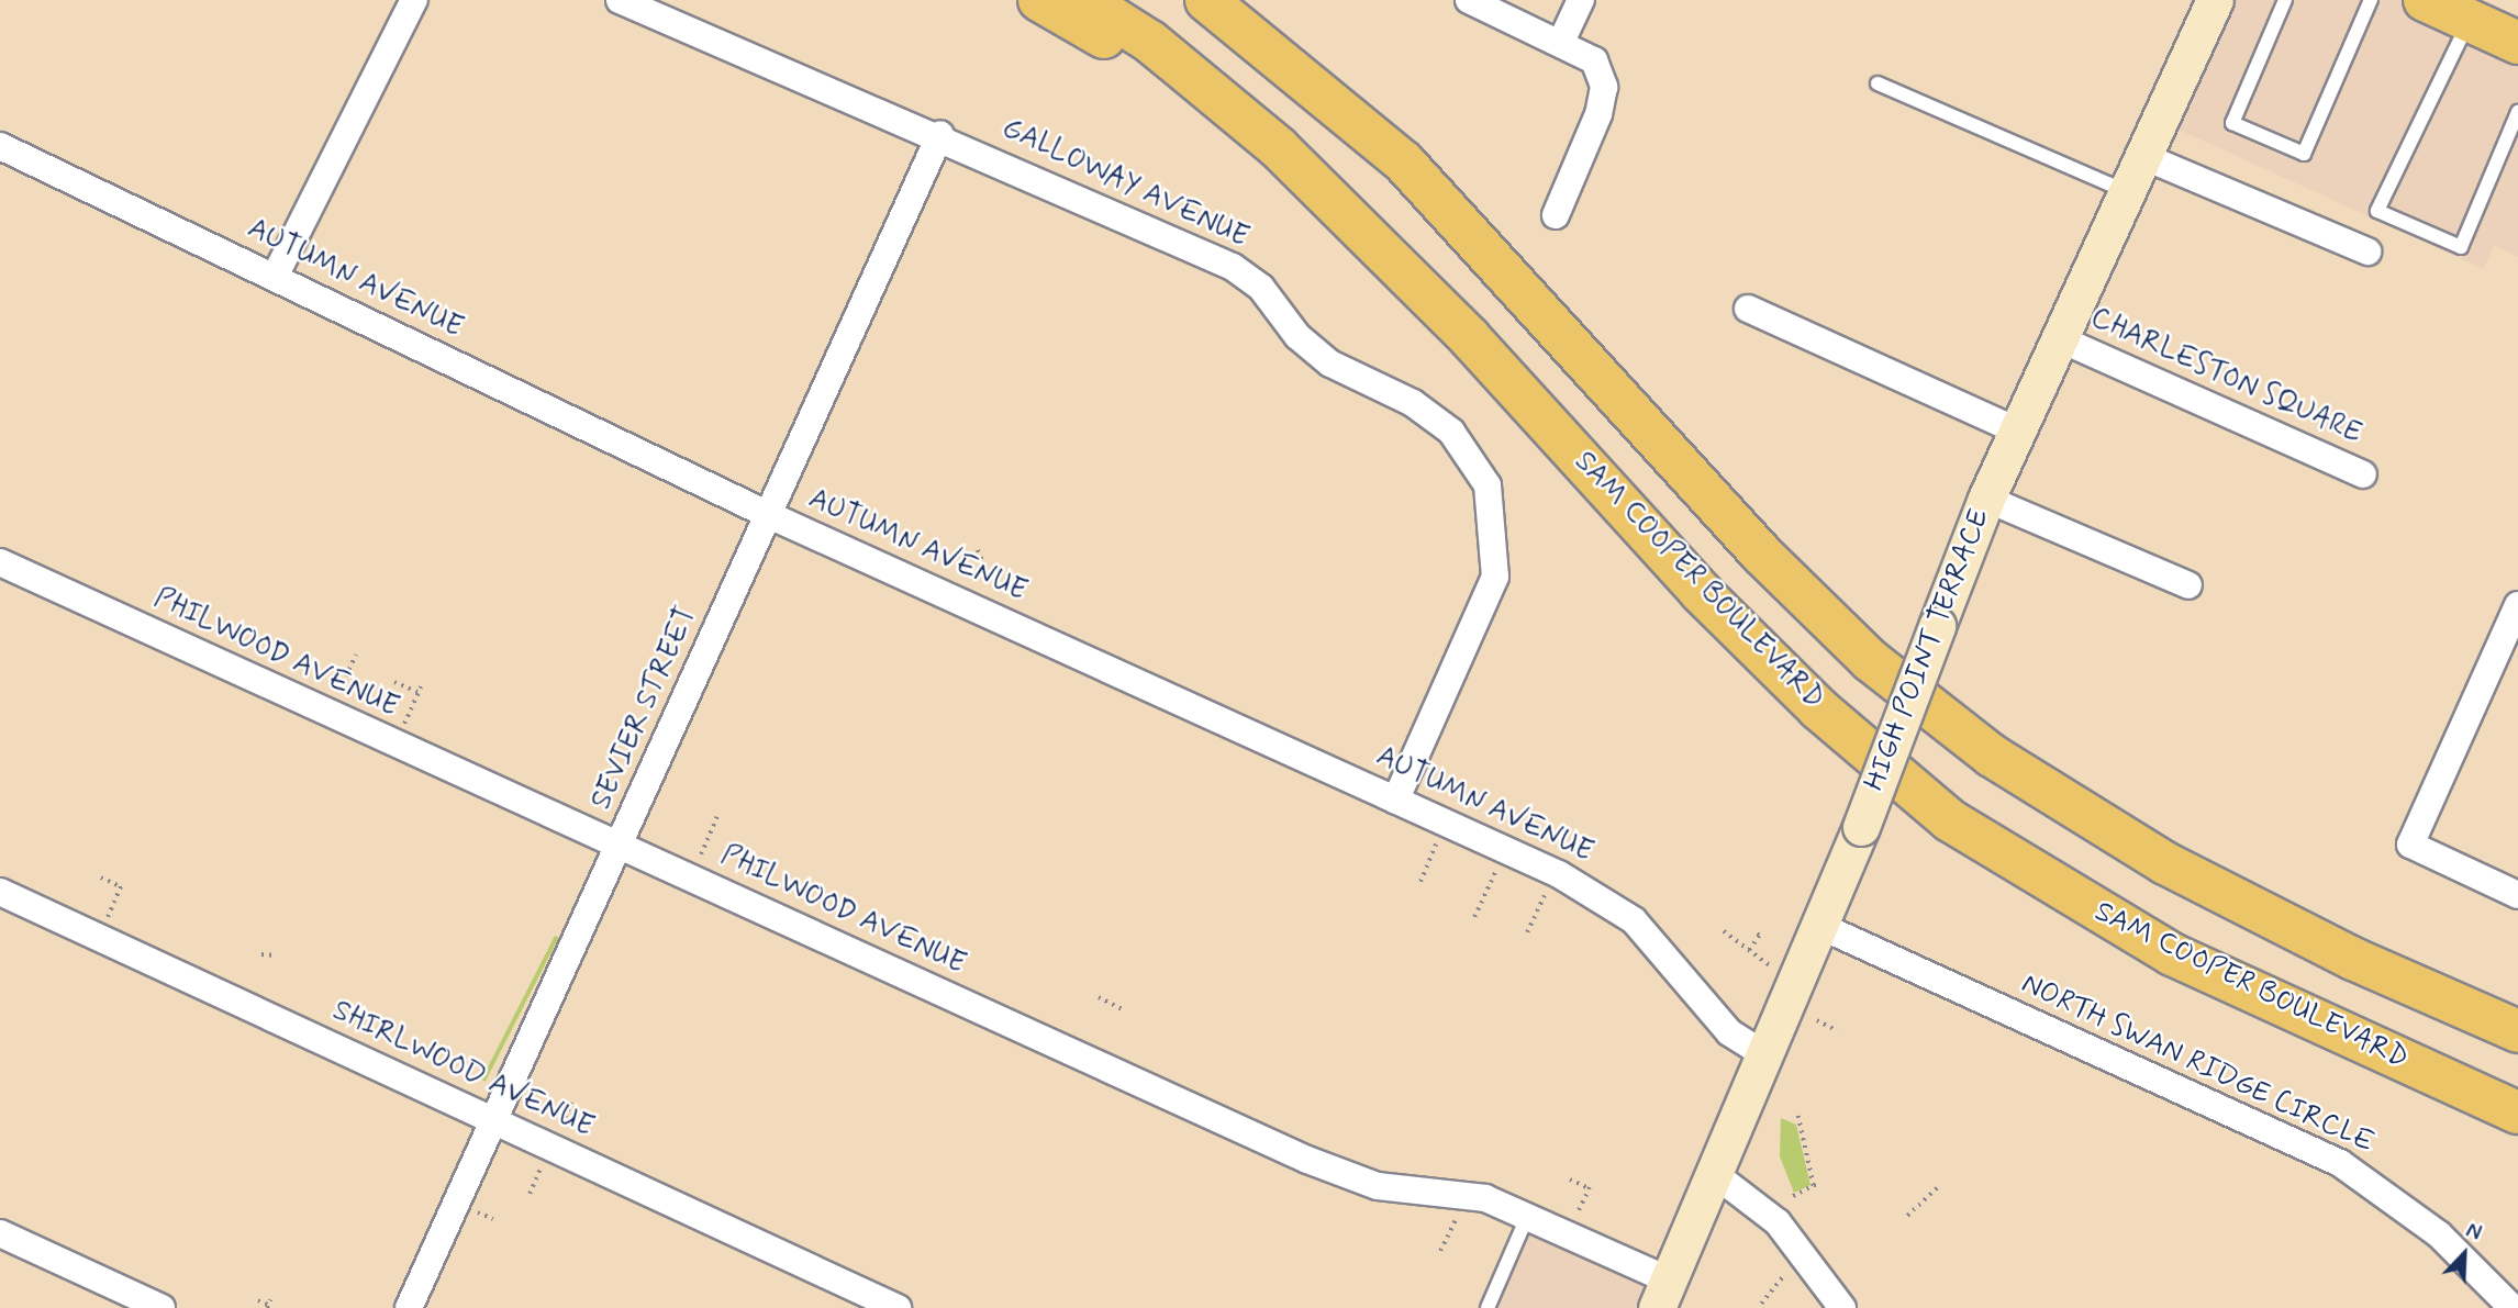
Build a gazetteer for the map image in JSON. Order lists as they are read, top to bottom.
{
  "streets": {
    "main road": ["SAM COOPER BOULEVARD"],
    "street": [
      "GALLOWAY AVENUE",
      "AUTUMN AVENUE",
      "CHARLESTON SQUARE",
      "HIGH POINT TERRACE",
      "PHILWOOD AVENUE",
      "SEVIER STREET",
      "NORTH SWAN RIDGE CIRCLE",
      "SHIRLWOOD AVENUE"
    ]
  },
  "crossings": [
    ["GALLOWAY AVENUE", "AUTUMN AVENUE"],
    ["GALLOWAY AVENUE", "SEVIER STREET"],
    ["AUTUMN AVENUE", "HIGH POINT TERRACE"],
    ["AUTUMN AVENUE", "SEVIER STREET"],
    ["CHARLESTON SQUARE", "HIGH POINT TERRACE"],
    ["HIGH POINT TERRACE", "PHILWOOD AVENUE"],
    ["HIGH POINT TERRACE", "NORTH SWAN RIDGE CIRCLE"],
    ["PHILWOOD AVENUE", "SEVIER STREET"],
    ["SEVIER STREET", "SHIRLWOOD AVENUE"]
  ],
  "north": "top right"
}
